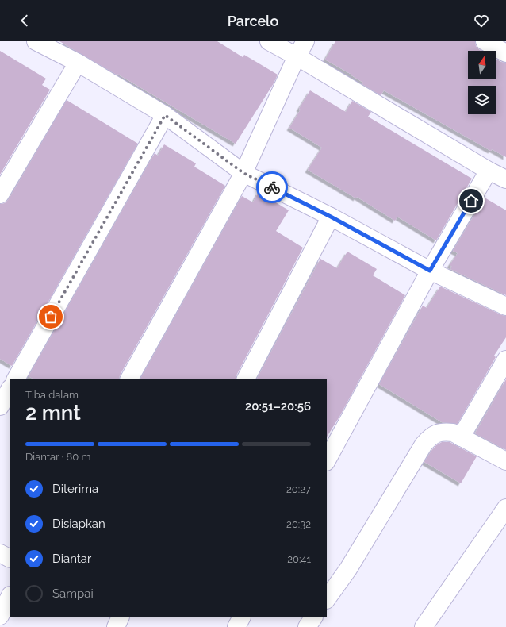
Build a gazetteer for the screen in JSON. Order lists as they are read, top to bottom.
{
  "north": "top",
  "page": {
    "header": "Parcelo",
    "heading": ["2 mnt", "Tiba dalam", "20:51–20:56"],
    "bar": "Diantar · 80 m",
    "list": [
      ["Diterima", "20:27"],
      ["Disiapkan", "20:32"],
      ["Diantar", "20:41"],
      "Sampai"
    ]
  }
}
